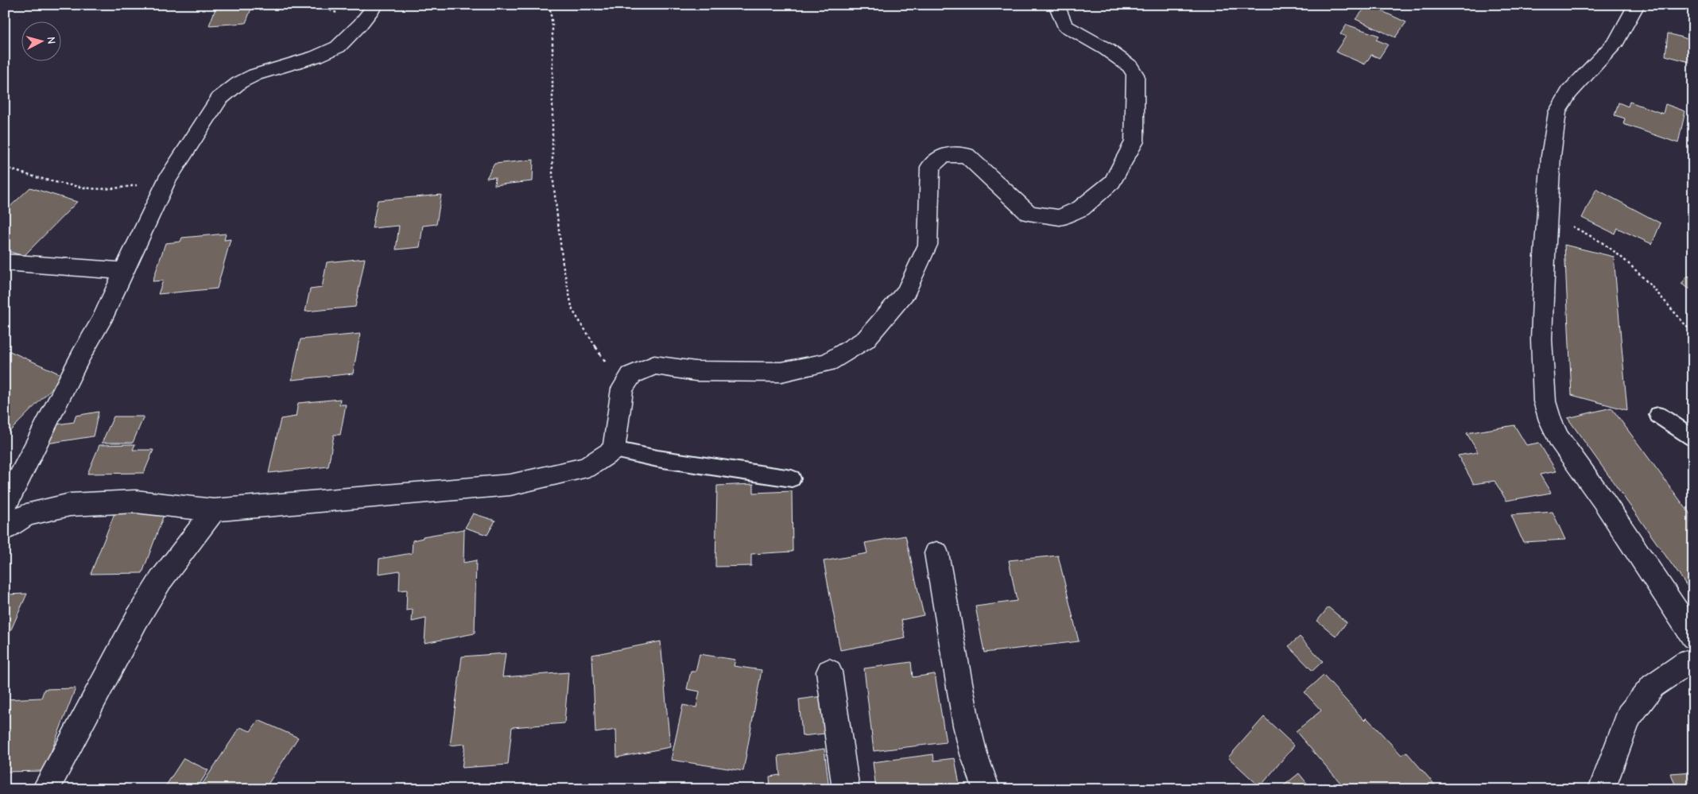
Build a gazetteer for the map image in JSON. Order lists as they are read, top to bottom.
{
  "north": "right"
}
